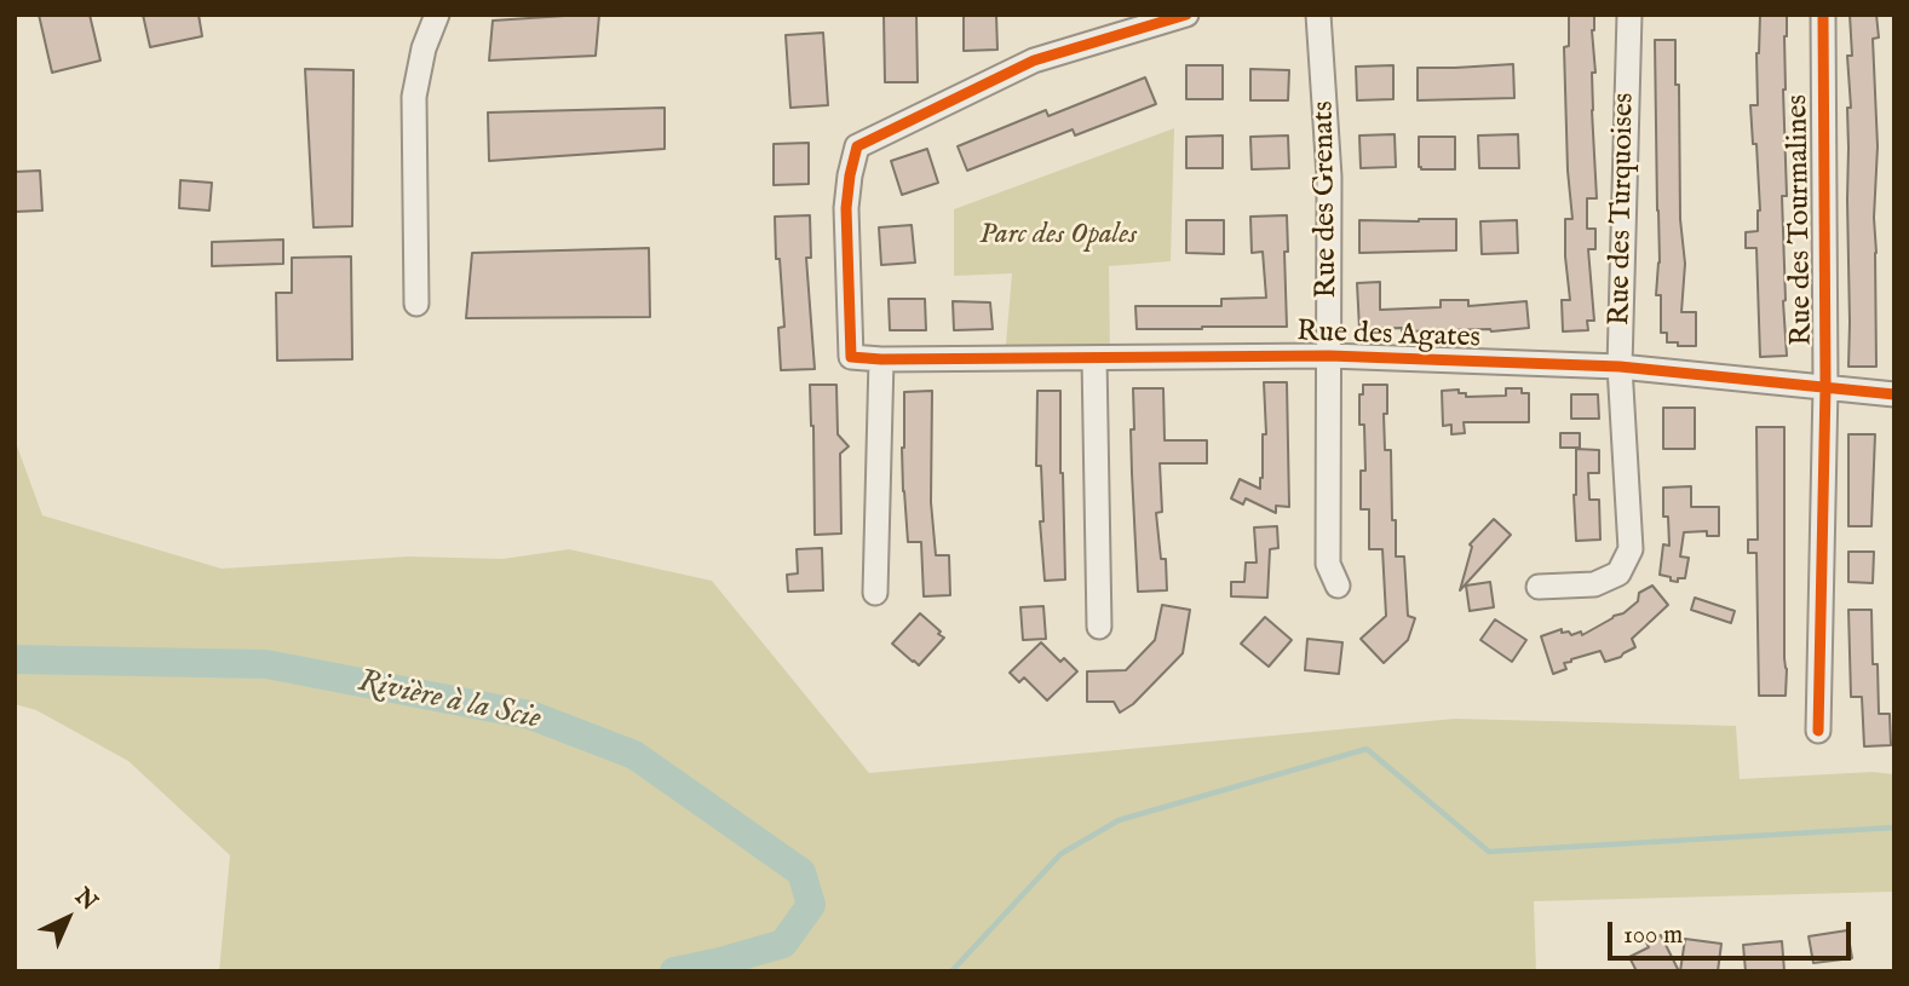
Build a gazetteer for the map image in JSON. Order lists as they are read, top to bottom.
{
  "streets": {
    "street": [
      "Rue des Grenats",
      "Rue des Turquoises",
      "Rue des Tourmalines",
      "Rue des Agates"
    ]
  },
  "crossings": [
    ["Rue des Grenats", "Rue des Agates"],
    ["Rue des Turquoises", "Rue des Agates"],
    ["Rue des Tourmalines", "Rue des Agates"]
  ],
  "water": ["Rivière à la Scie"],
  "parks": ["Parc des Opales"],
  "scale_bar": "100 m",
  "north": "top right"
}
